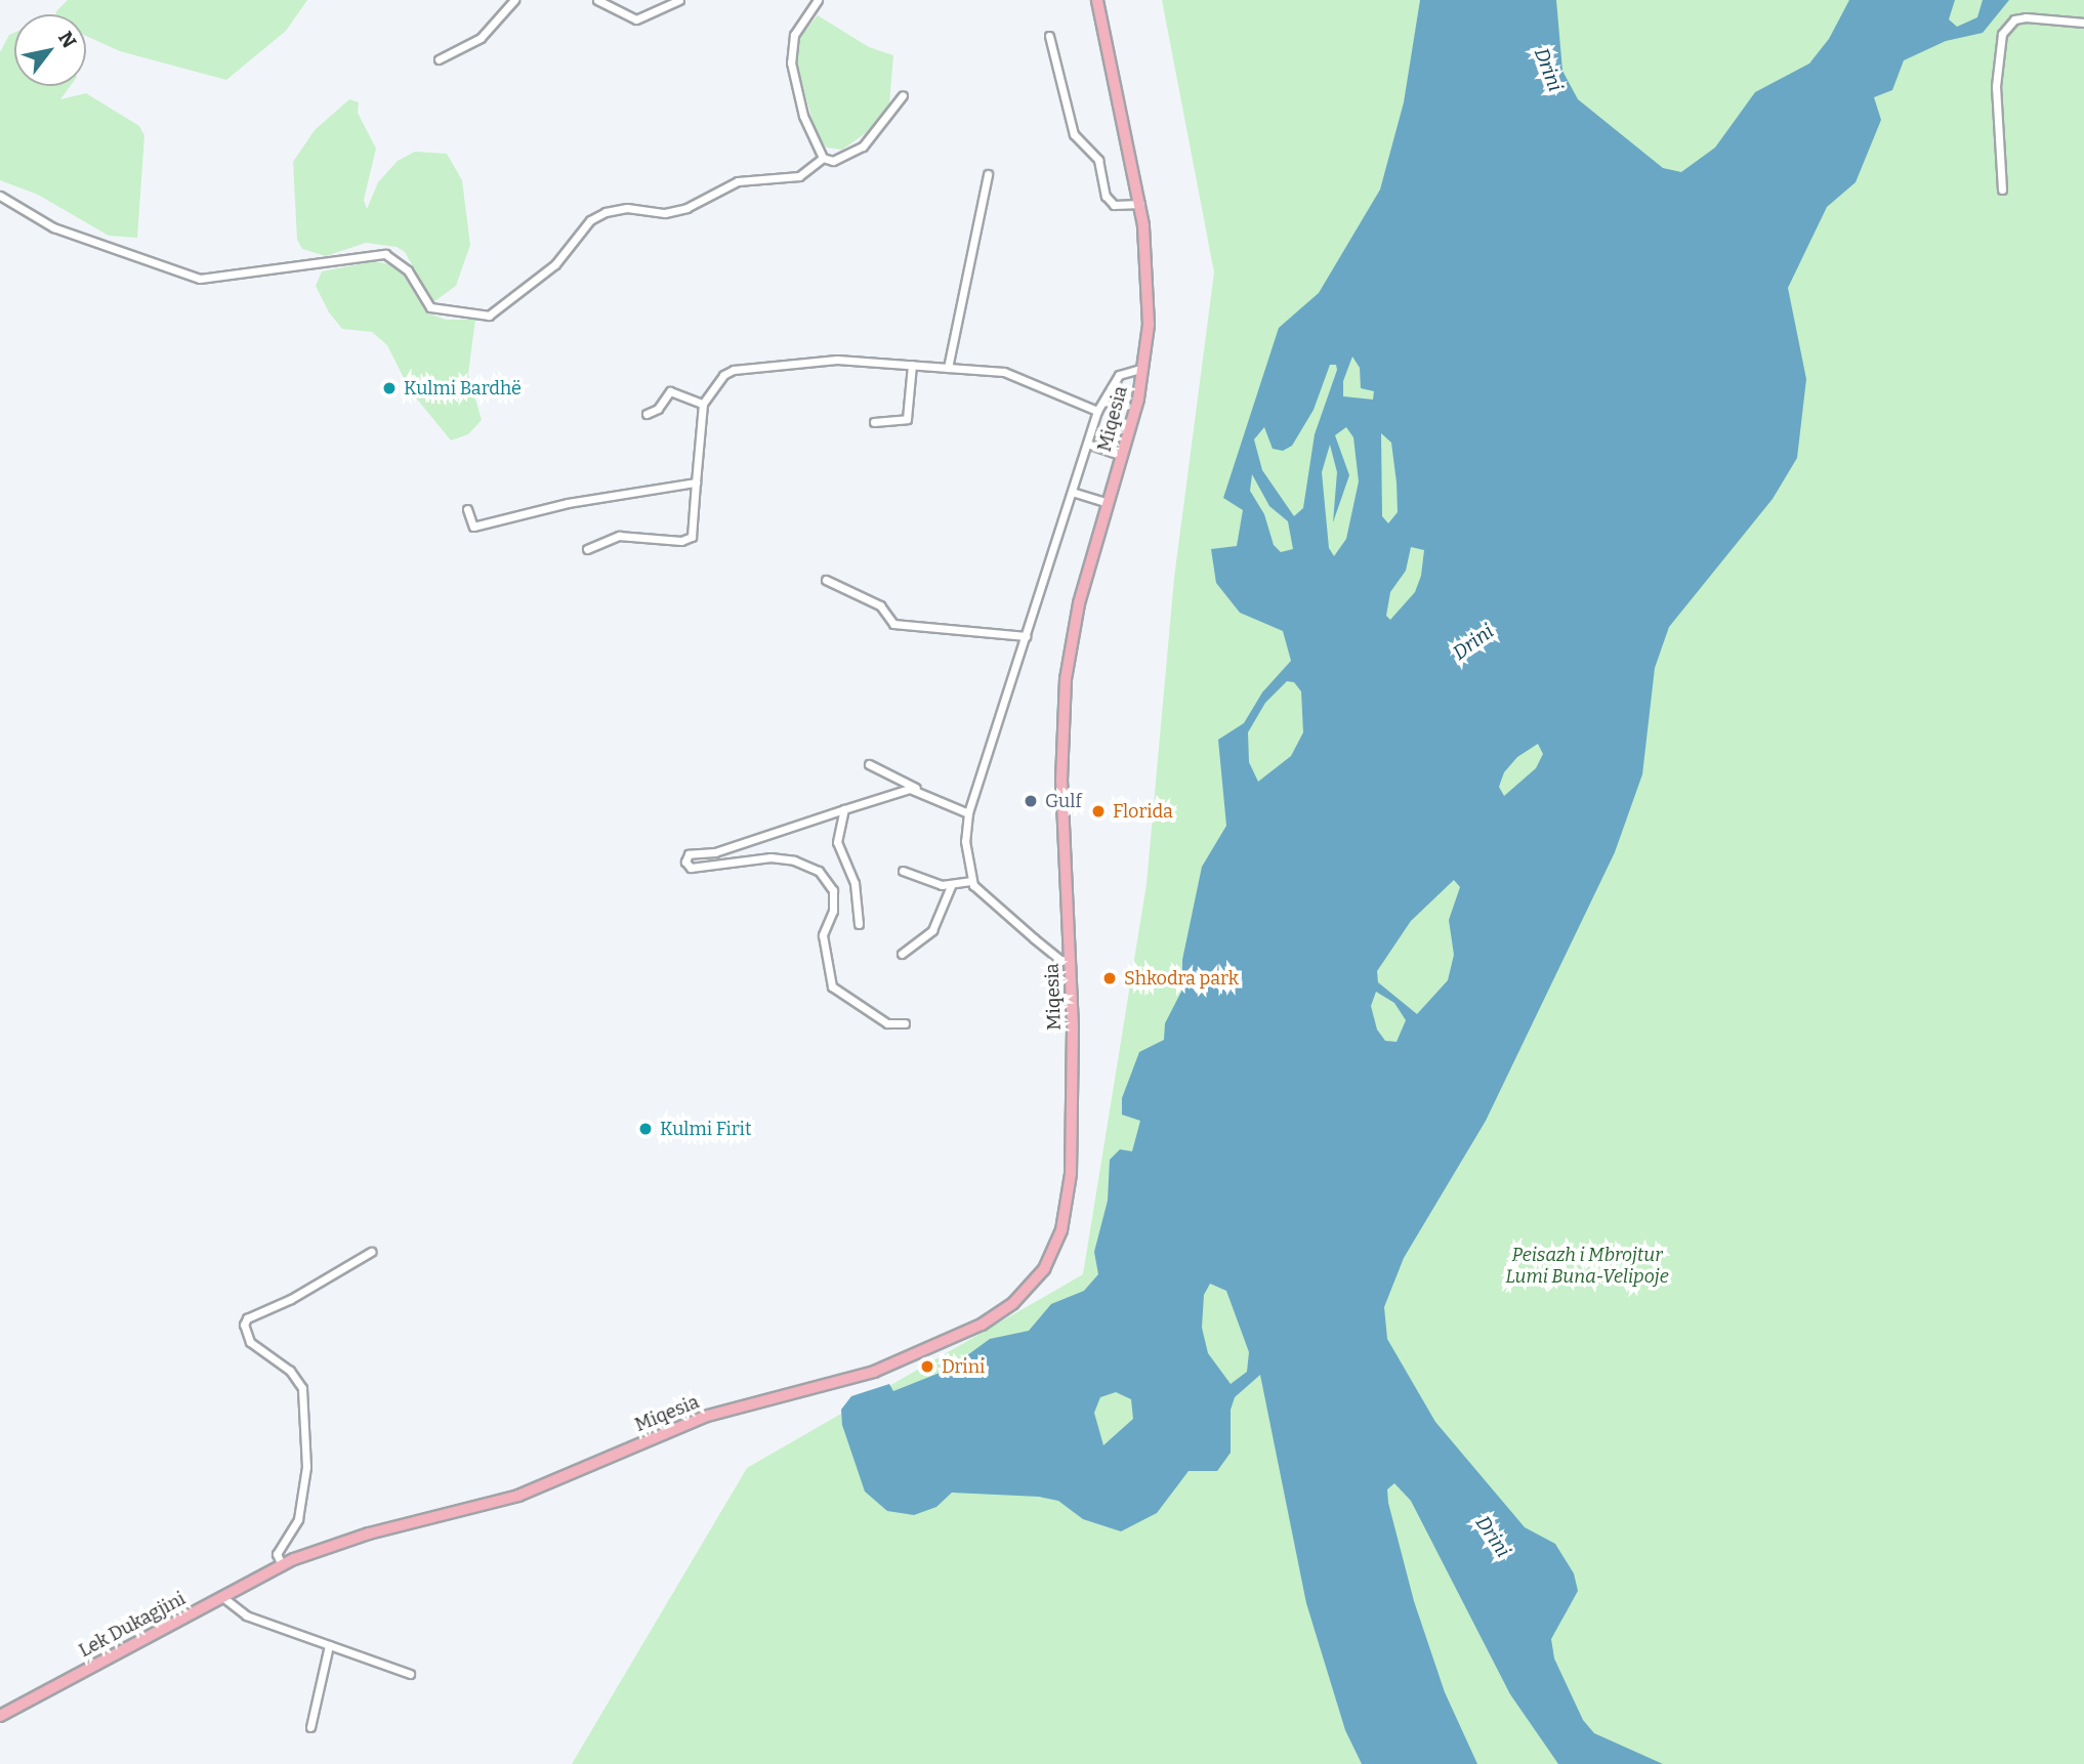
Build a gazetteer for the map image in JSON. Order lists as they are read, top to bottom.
{
  "streets": {
    "main road": ["Miqesia", "Lek Dukagjini"]
  },
  "crossings": [
    ["Miqesia", "Lek Dukagjini"]
  ],
  "water": ["Drini"],
  "parks": ["Peisazh i Mbrojtur Lumi Buna-Velipoje"],
  "places": [
    "Kulmi Bardhë",
    "Gulf",
    "Florida",
    "Shkodra park",
    "Kulmi Firit",
    "Drini"
  ],
  "north": "top right"
}
